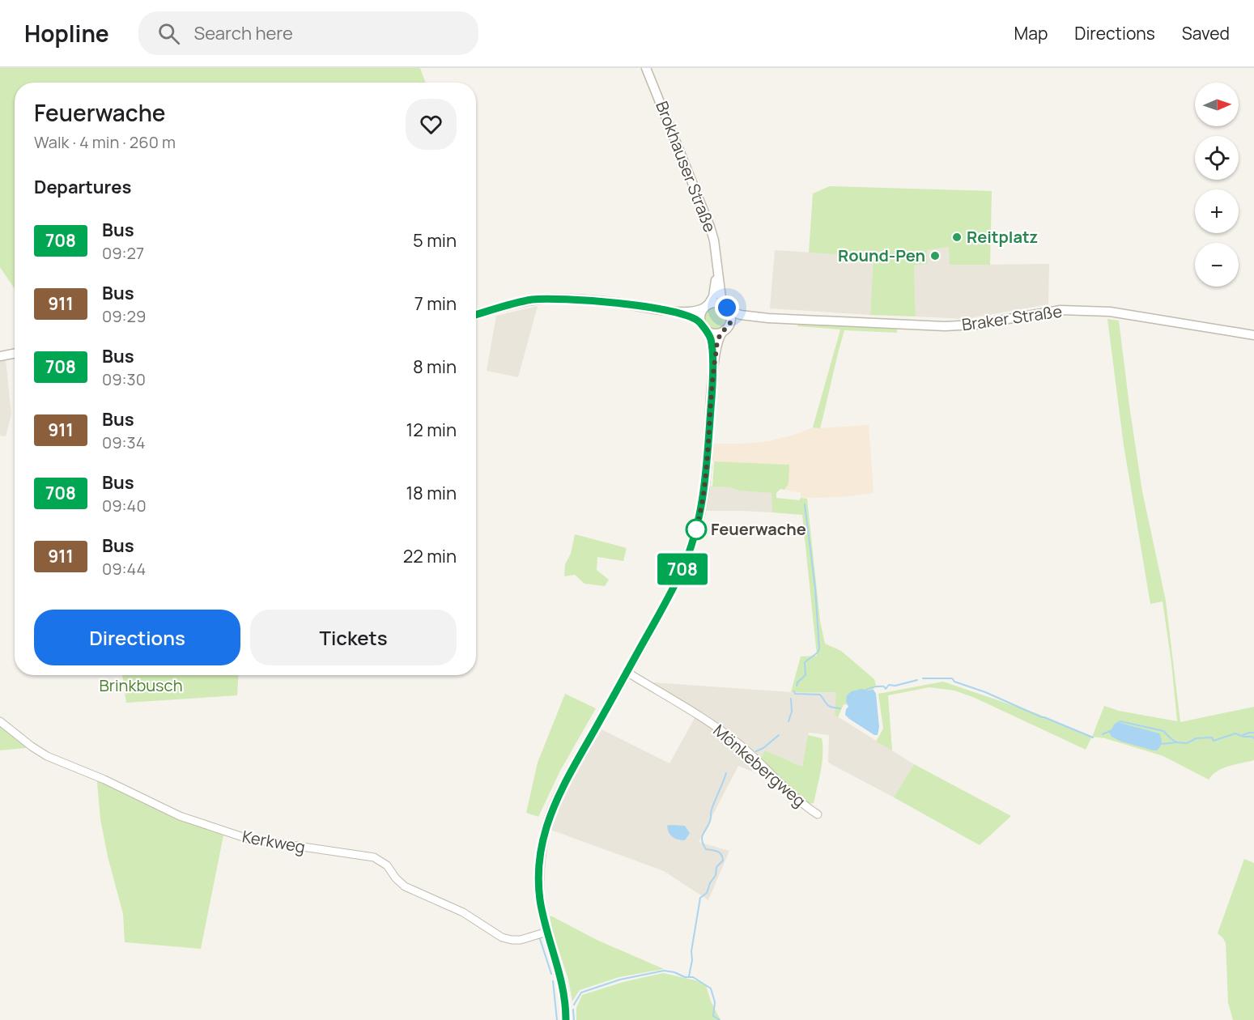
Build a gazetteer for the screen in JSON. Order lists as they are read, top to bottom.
{
  "streets": {
    "street": [
      "Brokhauser Straße",
      "Braker Straße",
      "Mönkebergweg",
      "Kerkweg"
    ]
  },
  "crossings": [
    ["Brokhauser Straße", "Braker Straße"]
  ],
  "parks": ["Brinkbusch"],
  "places": ["Reitplatz", "Round-Pen", "Feuerwache"],
  "lines": ["bus line 708"],
  "north": "right",
  "page": {
    "header": "Hopline",
    "search": "Search here",
    "nav": ["Map", "Directions", "Saved"],
    "on_map": "708",
    "map_buttons": ["+", "−"],
    "heading": [
      ["Feuerwache", "Walk · 4 min · 260 m"],
      "Departures"
    ],
    "list": [
      {
        "mark": "708",
        "name": "Bus",
        "note": "09:27",
        "value": "5 min"
      },
      {
        "mark": "911",
        "name": "Bus",
        "note": "09:29",
        "value": "7 min"
      },
      {
        "mark": "708",
        "name": "Bus",
        "note": "09:30",
        "value": "8 min"
      },
      {
        "mark": "911",
        "name": "Bus",
        "note": "09:34",
        "value": "12 min"
      },
      {
        "mark": "708",
        "name": "Bus",
        "note": "09:40",
        "value": "18 min"
      },
      {
        "mark": "911",
        "name": "Bus",
        "note": "09:44",
        "value": "22 min"
      }
    ],
    "buttons": ["Directions", "Tickets"]
  }
}
